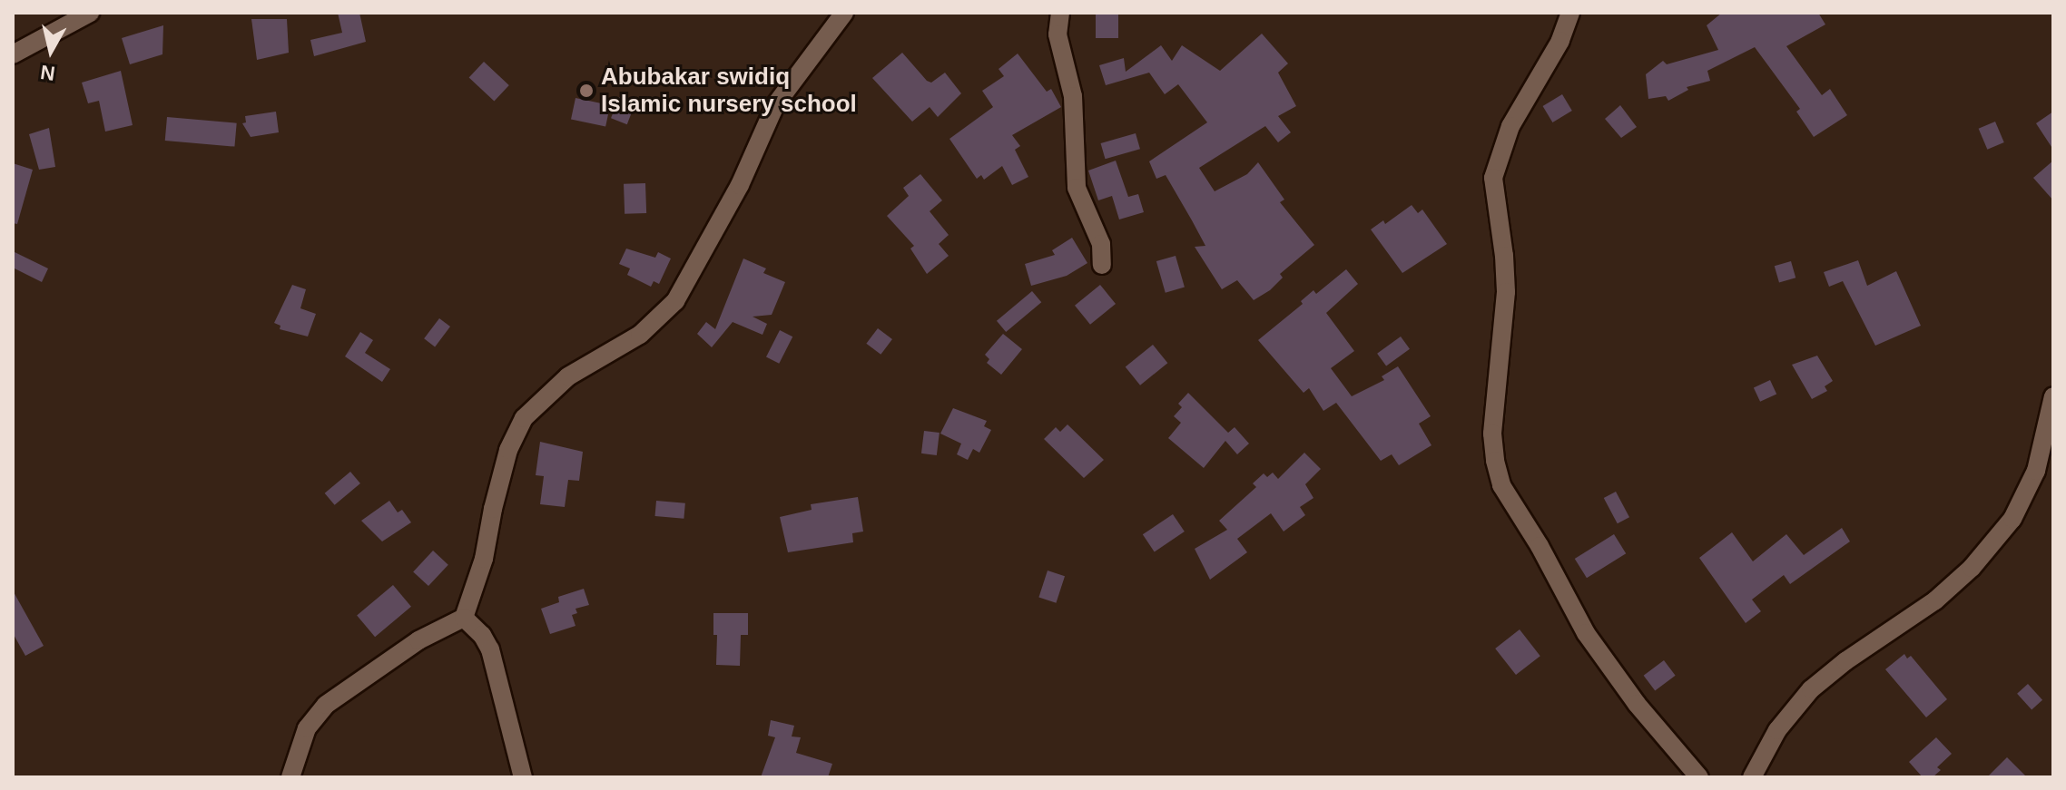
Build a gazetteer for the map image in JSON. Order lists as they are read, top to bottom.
{
  "places": ["Abubakar swidiq Islamic nursery school"],
  "north": "bottom"
}
